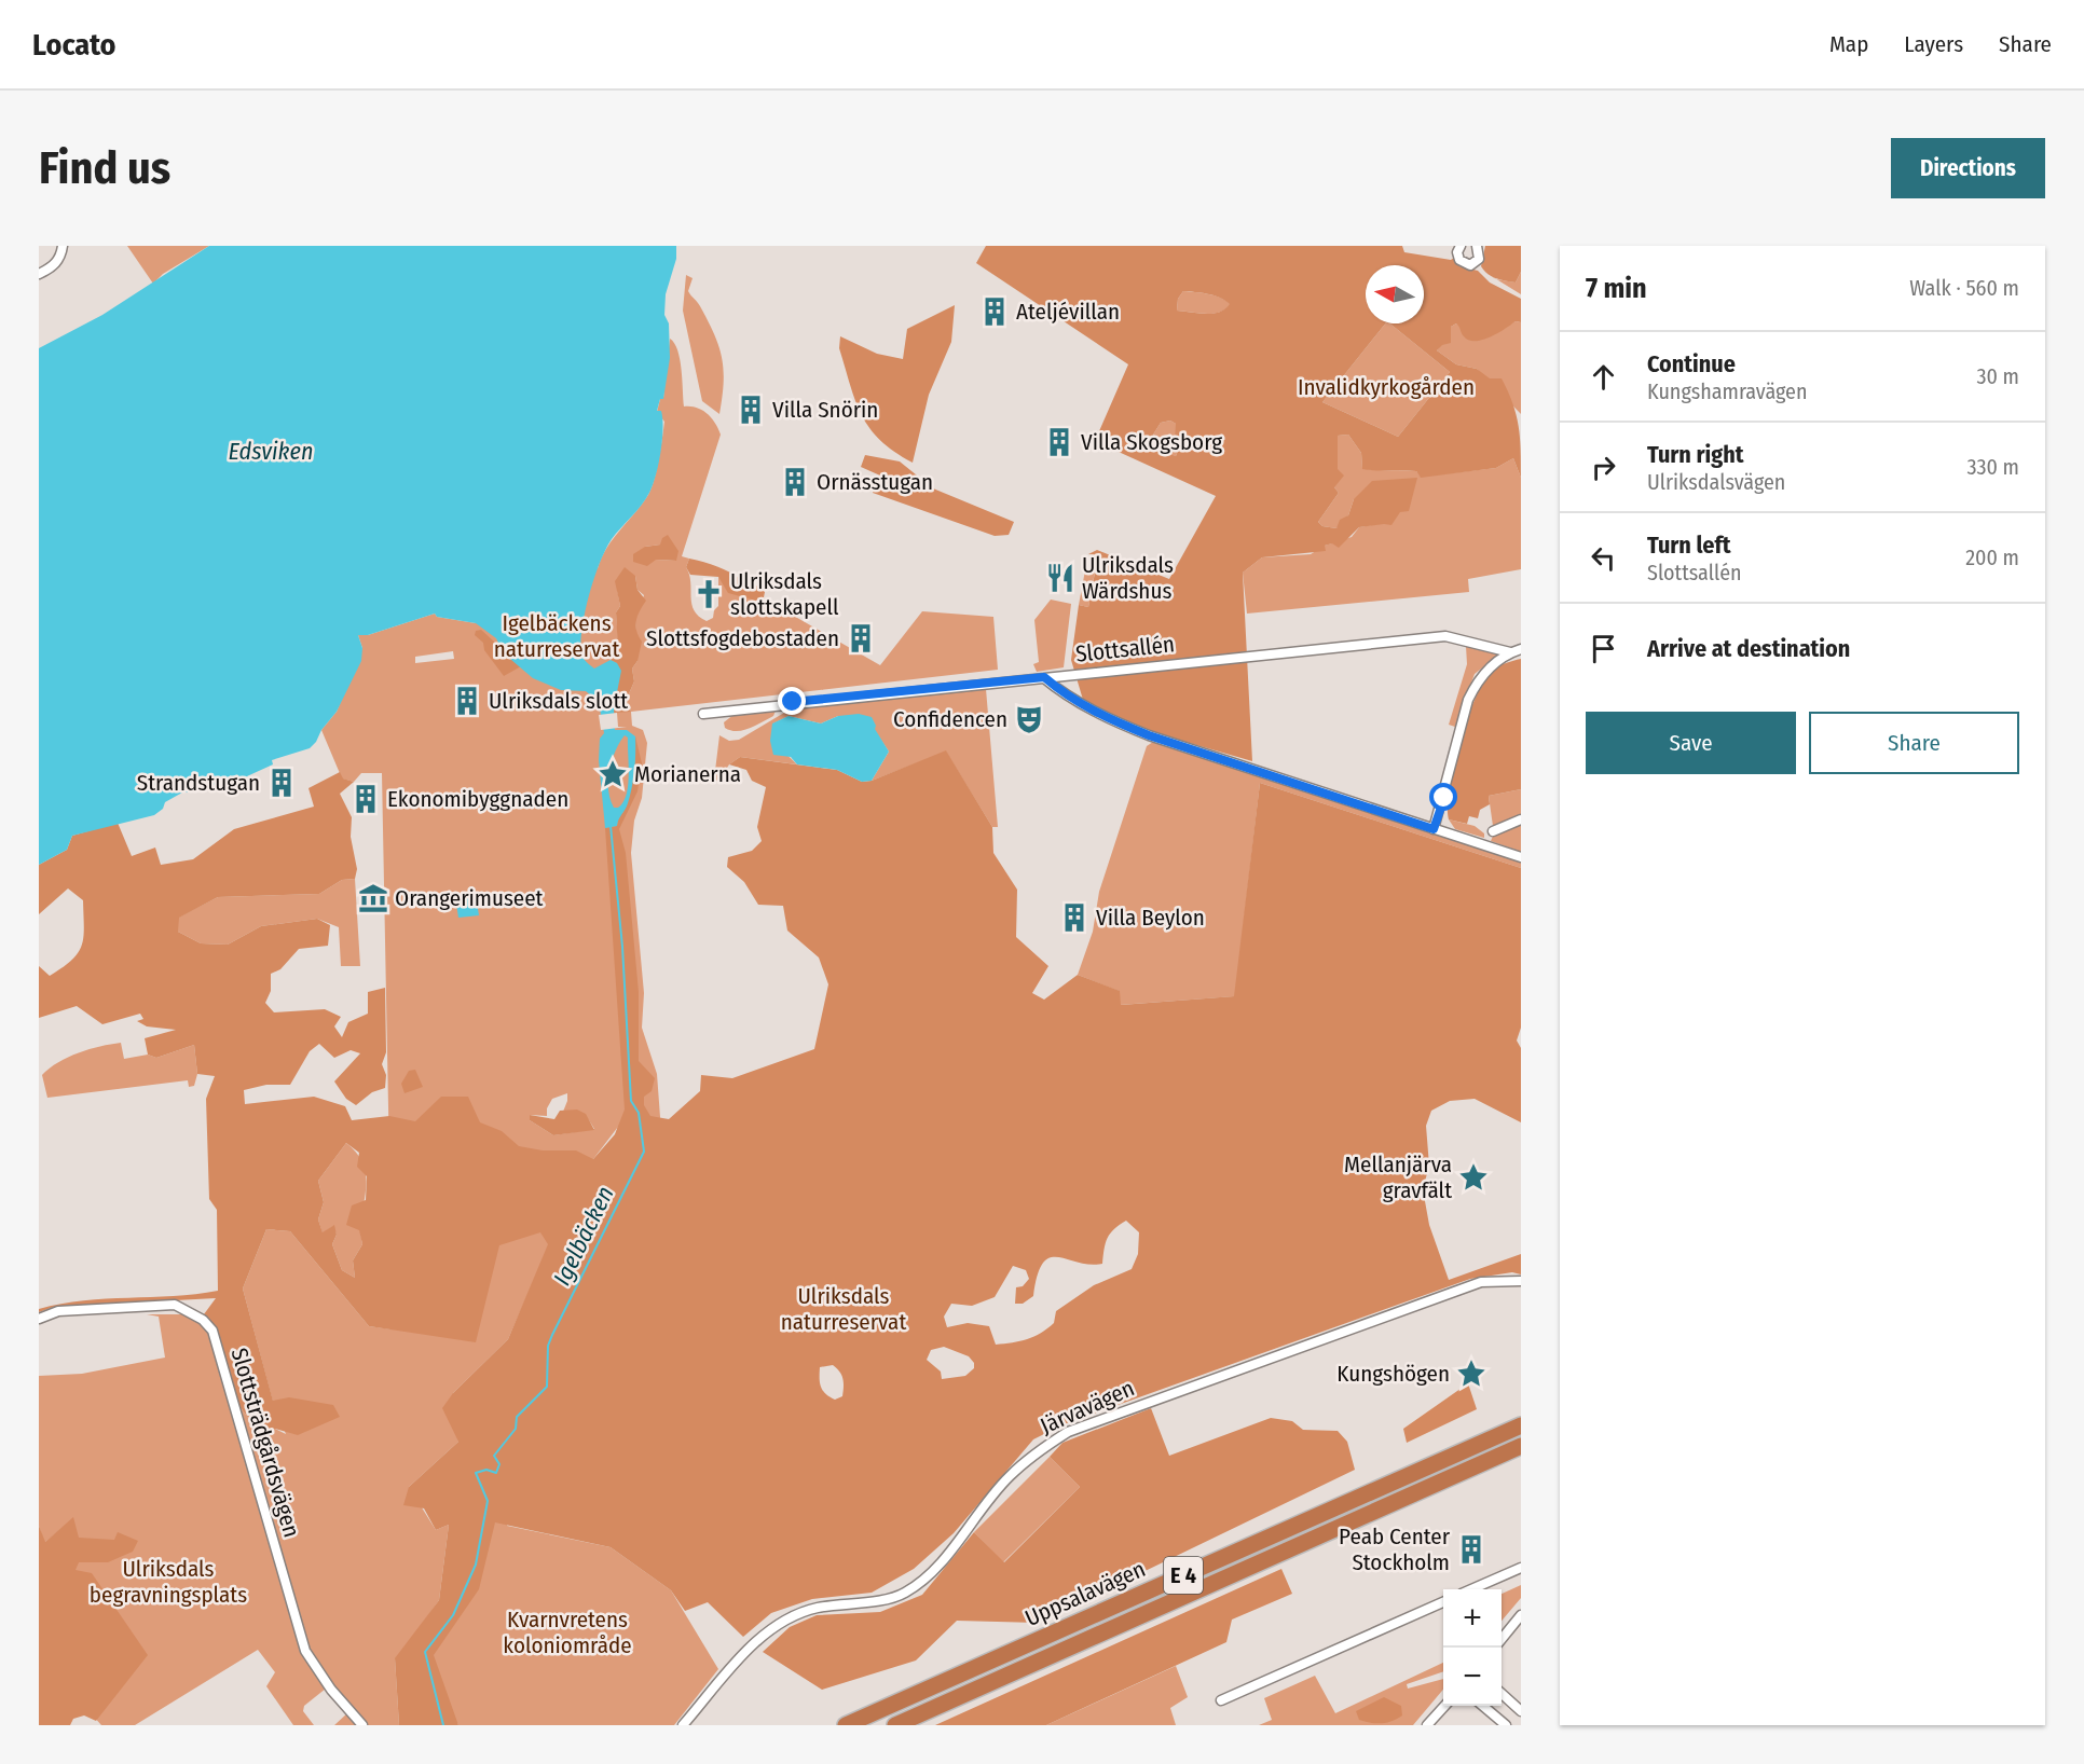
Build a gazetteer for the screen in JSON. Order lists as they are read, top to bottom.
{
  "streets": {
    "highway": ["E 4", "Uppsalavägen"],
    "street": ["Slottsallén", "Järvavägen", "Slottsträdgårdsvägen"]
  },
  "water": ["Edsviken", "Igelbäcken"],
  "parks": [
    "Invalidkyrkogården",
    "Igelbäckens naturreservat",
    "Ulriksdals naturreservat",
    "Ulriksdals begravningsplats",
    "Kvarnvretens koloniområde"
  ],
  "places": {
    "building": [
      "Ateljévillan",
      "Villa Snörin",
      "Villa Skogsborg",
      "Ornässtugan",
      "Slottsfogdebostaden",
      "Ulriksdals slott",
      "Strandstugan",
      "Ekonomibyggnaden",
      "Villa Beylon",
      "Peab Center Stockholm"
    ],
    "restaurant": ["Ulriksdals Wärdshus"],
    "church": ["Ulriksdals slottskapell"],
    "theatre": ["Confidencen"],
    "place": ["Morianerna", "Mellanjärva gravfält", "Kungshögen"],
    "museum": ["Orangerimuseet"]
  },
  "north": "left",
  "page": {
    "header": "Locato",
    "nav": ["Map", "Layers", "Share"],
    "buttons": [
      "Directions",
      ["Save", "Share"]
    ],
    "title": "Find us",
    "heading": ["7 min", "Walk · 560 m"],
    "list": [
      ["Continue", "Kungshamravägen", "30 m"],
      ["Turn right", "Ulriksdalsvägen", "330 m"],
      ["Turn left", "Slottsallén", "200 m"],
      "Arrive at destination"
    ],
    "map_buttons": ["+", "−"]
  }
}
